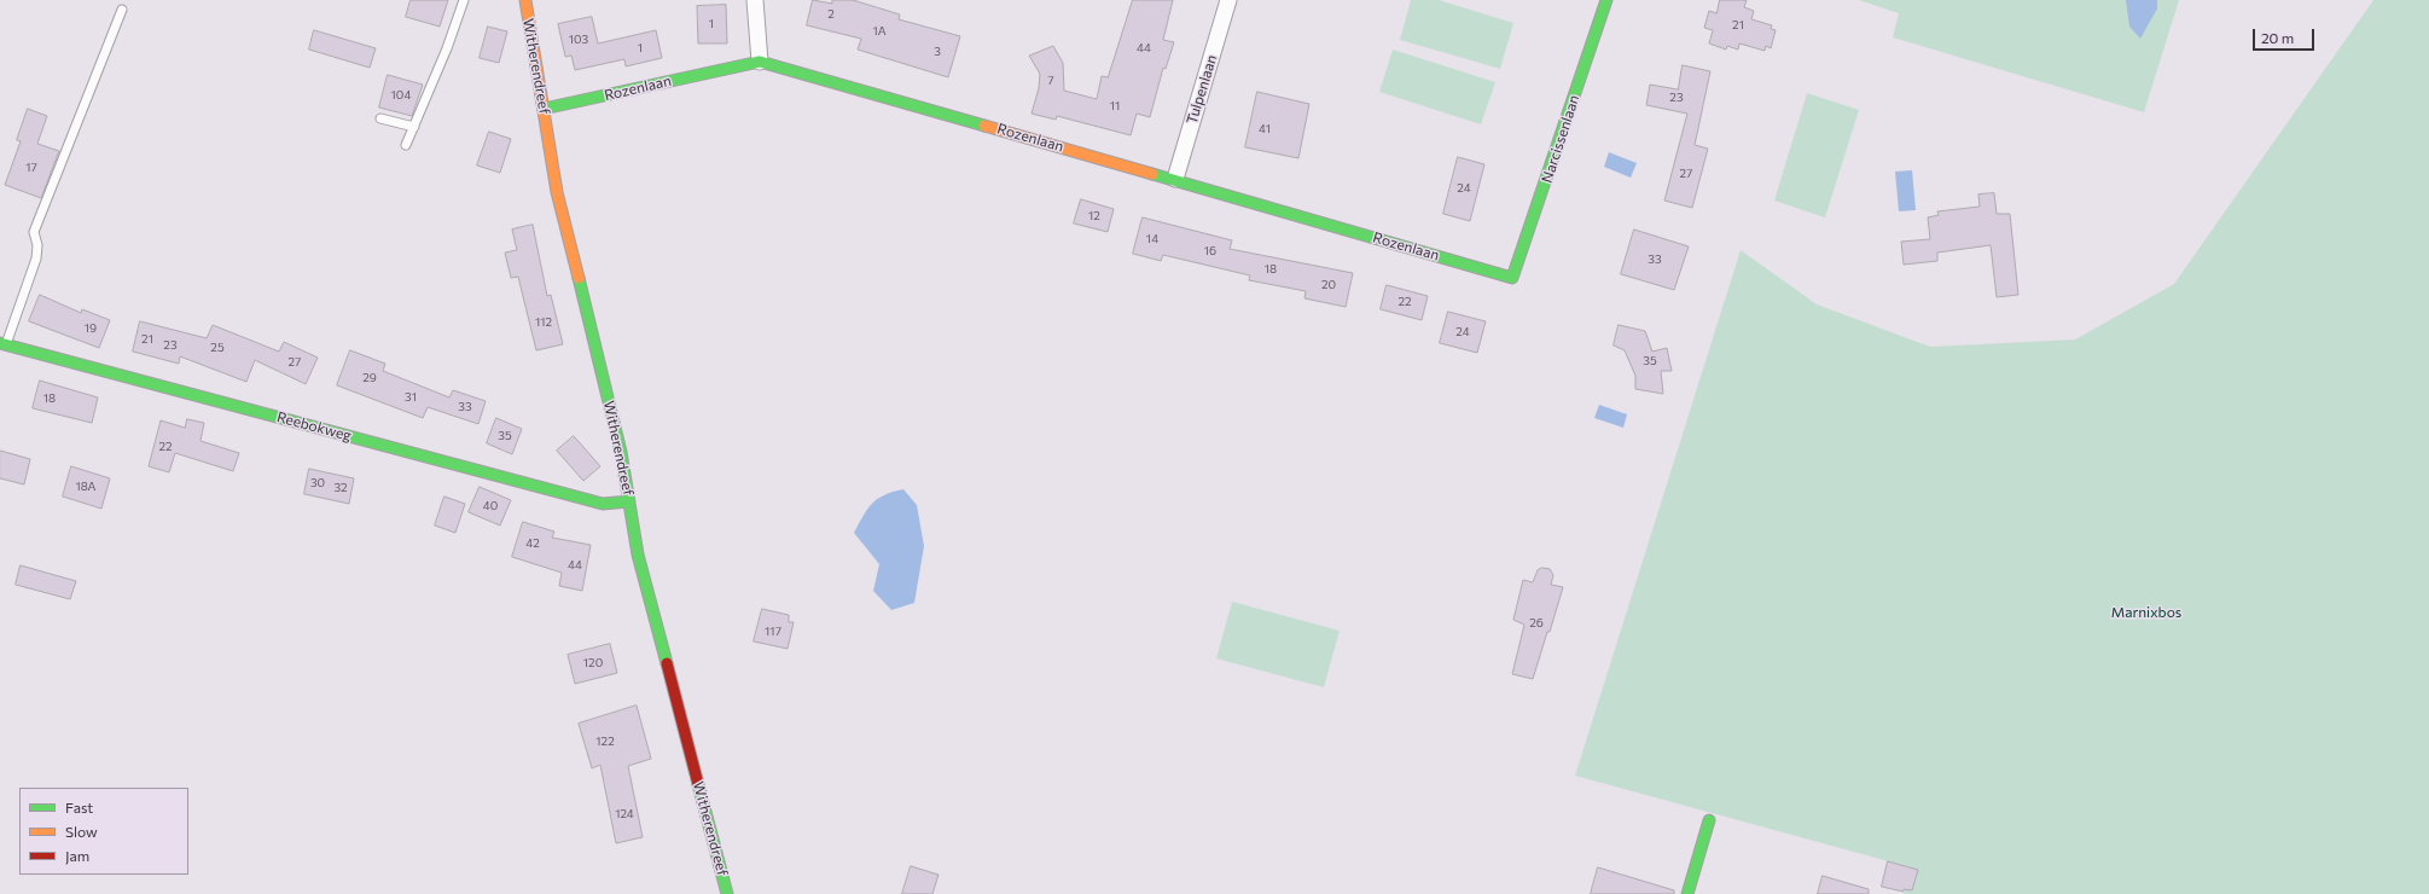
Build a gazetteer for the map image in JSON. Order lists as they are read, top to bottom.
{
  "streets": {
    "street": [
      "Witherendreef",
      "Rozenlaan",
      "Tulpenlaan",
      "Narcissenlaan",
      "Reebokweg"
    ]
  },
  "crossings": [
    ["Witherendreef", "Rozenlaan"],
    ["Witherendreef", "Reebokweg"],
    ["Rozenlaan", "Tulpenlaan"],
    ["Rozenlaan", "Narcissenlaan"]
  ],
  "parks": ["Marnixbos"],
  "house_numbers": [
    "2",
    "1",
    "21",
    "1A",
    "103",
    "1",
    "44",
    "3",
    "7",
    "104",
    "23",
    "11",
    "41",
    "17",
    "27",
    "24",
    "12",
    "14",
    "16",
    "33",
    "18",
    "20",
    "22",
    "112",
    "19",
    "24",
    "21",
    "23",
    "25",
    "35",
    "27",
    "29",
    "31",
    "18",
    "33",
    "35",
    "22",
    "30",
    "18A",
    "32",
    "40",
    "42",
    "44",
    "26",
    "117",
    "120",
    "122",
    "124"
  ],
  "legend": ["Fast", "Slow", "Jam"],
  "scale_bar": "20 m"
}
